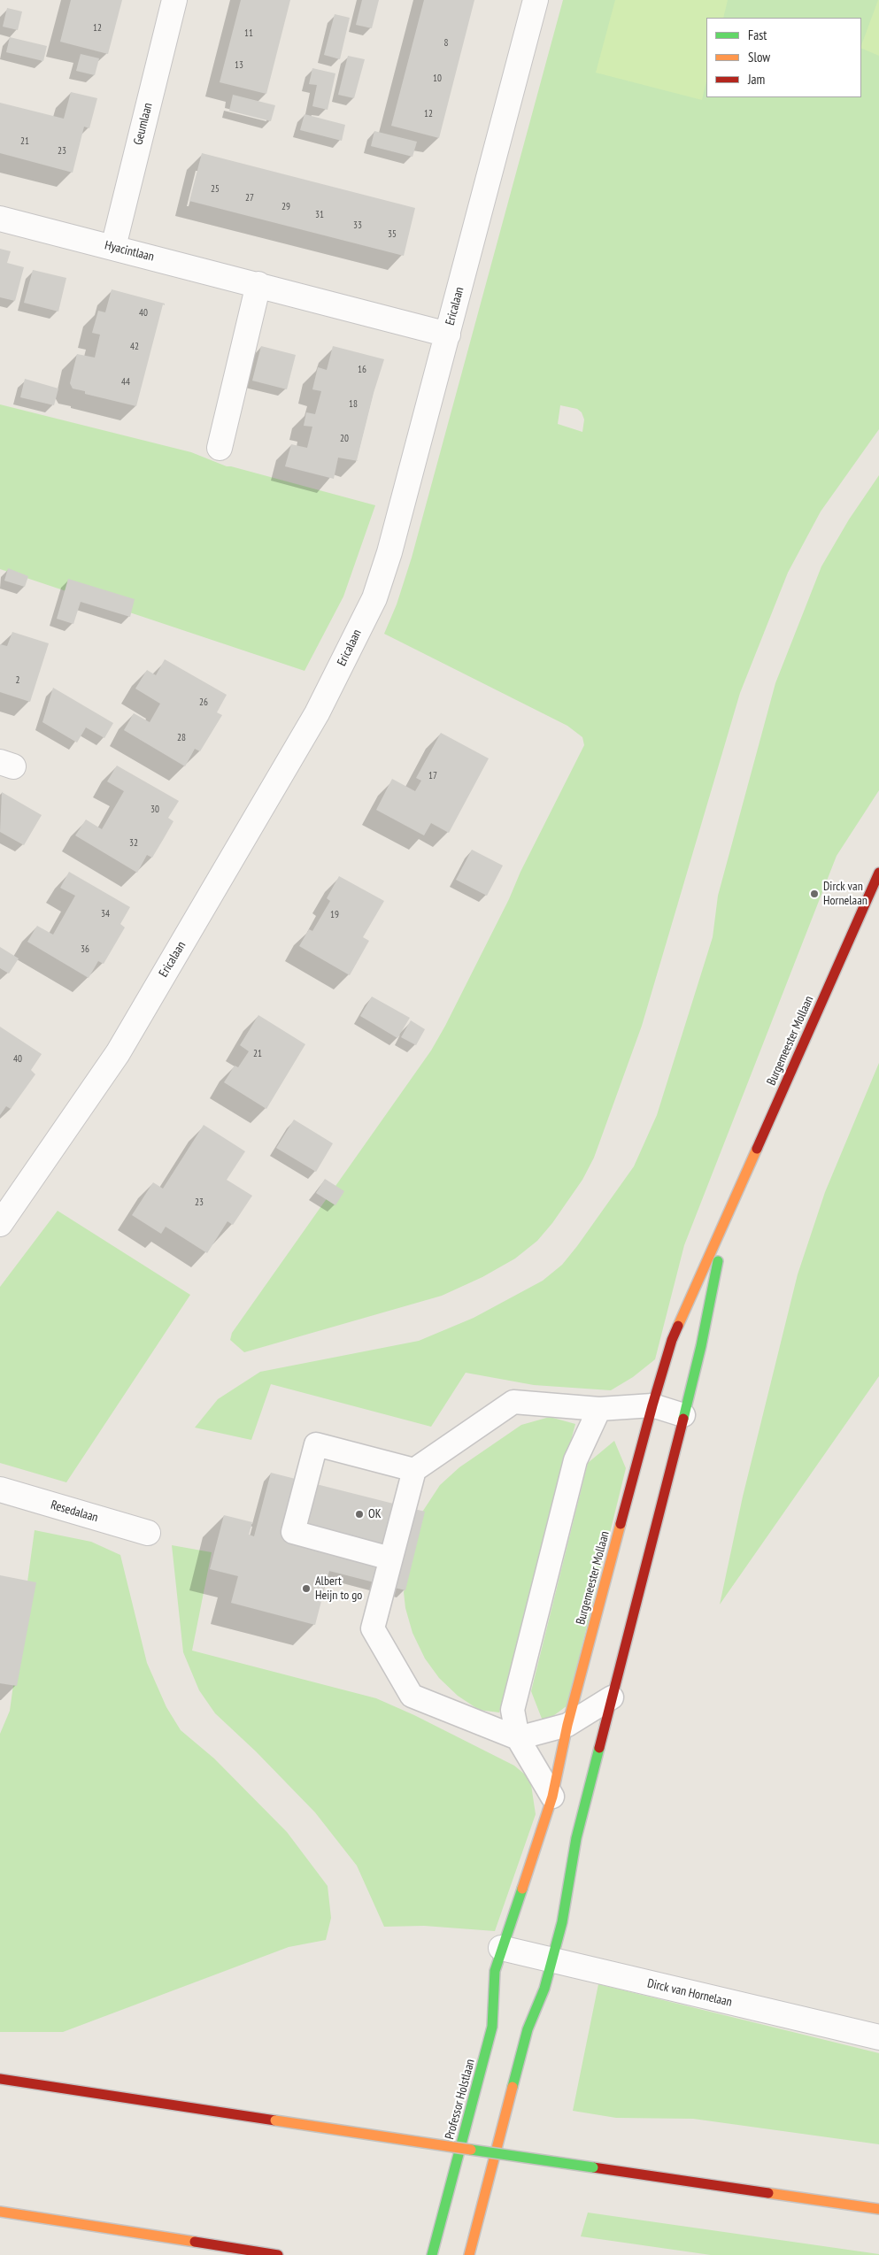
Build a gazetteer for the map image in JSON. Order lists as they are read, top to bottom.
{
  "streets": {
    "main road": ["Burgemeester Mollaan", "Professor Holstlaan"],
    "street": [
      "Geumlaan",
      "Hyacintlaan",
      "Ericalaan",
      "Resedalaan",
      "Dirck van Hornelaan"
    ]
  },
  "crossings": [
    ["Geumlaan", "Hyacintlaan"],
    ["Hyacintlaan", "Ericalaan"],
    ["Burgemeester Mollaan", "Dirck van Hornelaan"],
    ["Burgemeester Mollaan", "Professor Holstlaan"],
    ["Dirck van Hornelaan", "Professor Holstlaan"]
  ],
  "places": ["Dirck van Hornelaan", "OK", "Albert Heijn to go"],
  "house_numbers": [
    "12",
    "11",
    "8",
    "13",
    "10",
    "12",
    "21",
    "23",
    "25",
    "27",
    "29",
    "31",
    "33",
    "35",
    "40",
    "42",
    "16",
    "44",
    "18",
    "20",
    "2",
    "26",
    "28",
    "17",
    "30",
    "32",
    "34",
    "19",
    "36",
    "21",
    "40",
    "23"
  ],
  "legend": ["Fast", "Slow", "Jam"]
}
